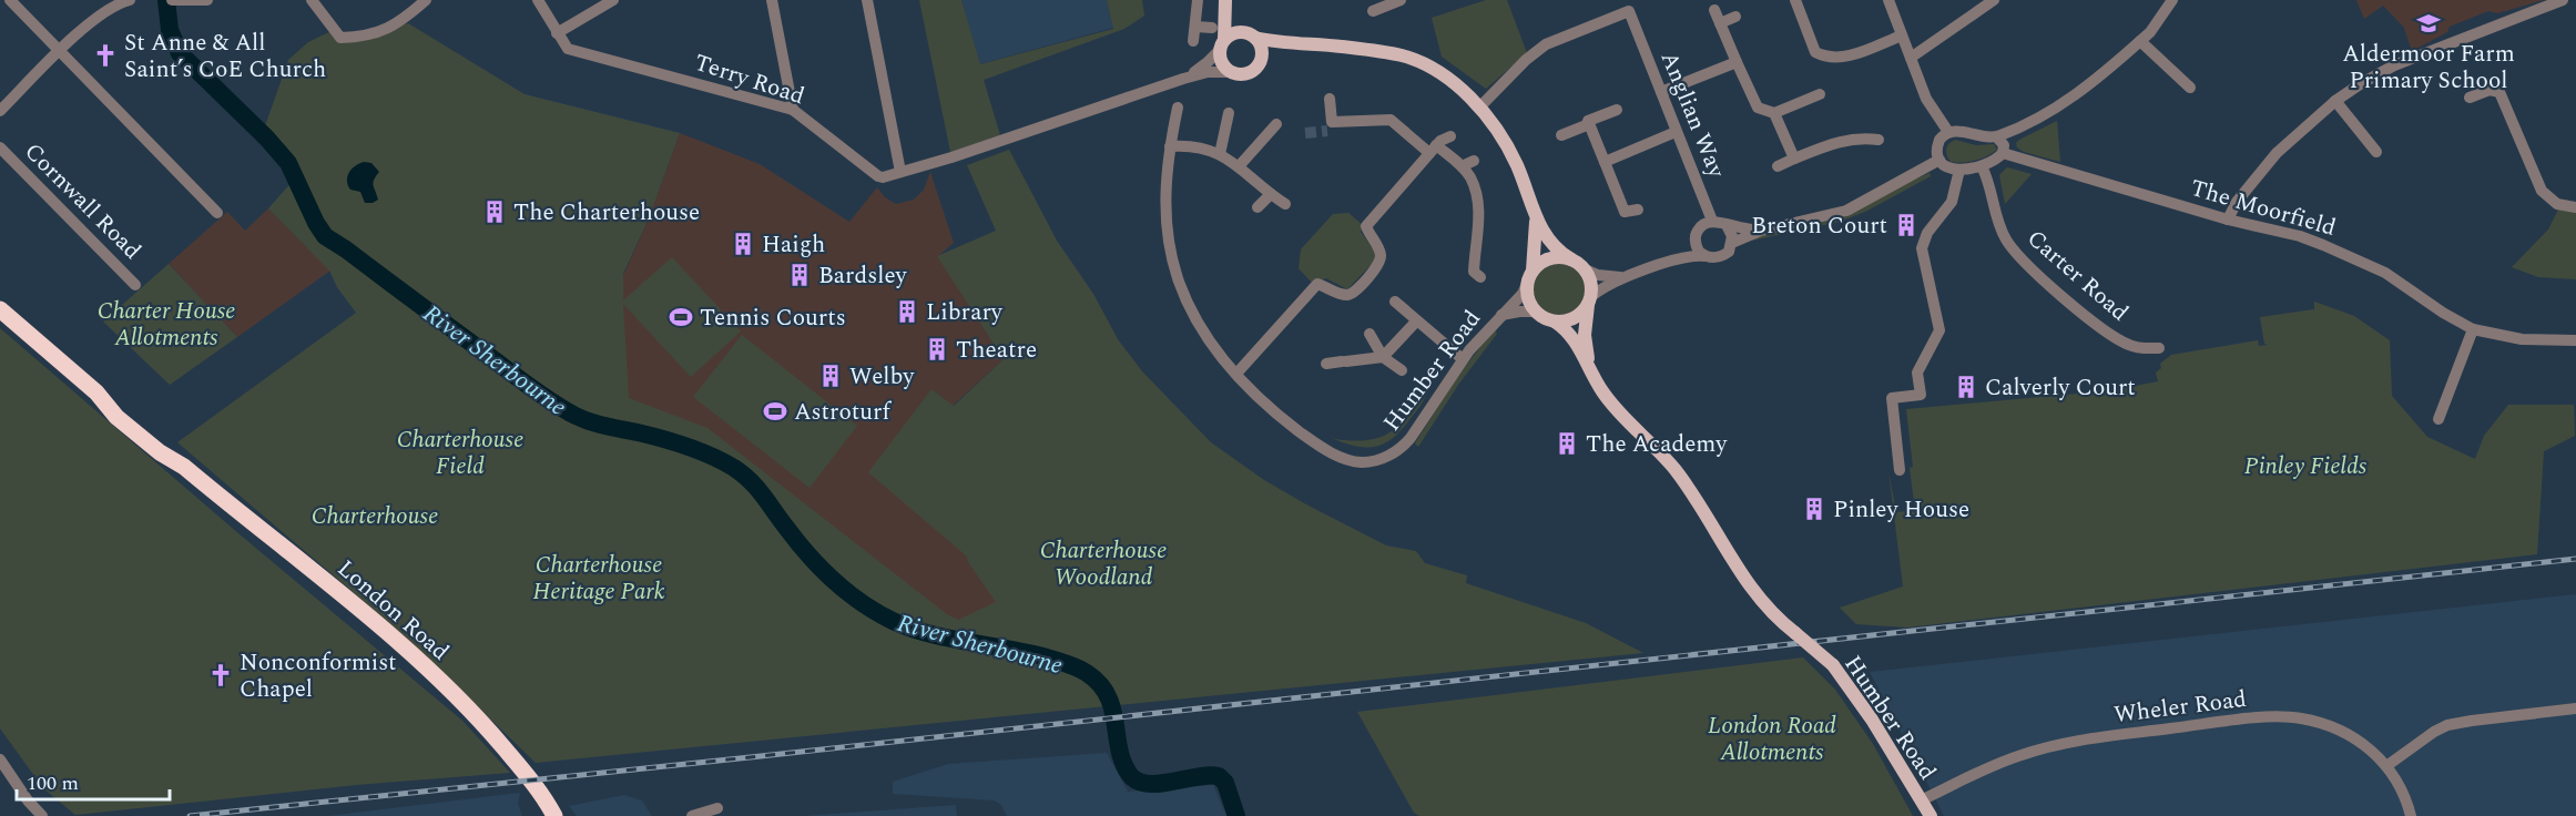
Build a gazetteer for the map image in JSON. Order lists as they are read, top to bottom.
{
  "streets": {
    "highway": ["London Road"],
    "main road": ["Humber Road"],
    "street": [
      "Terry Road",
      "Anglian Way",
      "Cornwall Road",
      "The Moorfield",
      "Carter Road",
      "Wheler Road"
    ]
  },
  "crossings": [
    ["Humber Road", "Wheler Road"]
  ],
  "water": ["River Sherbourne"],
  "parks": [
    "Charter House Allotments",
    "Charterhouse Field",
    "Pinley Fields",
    "Charterhouse",
    "Charterhouse Woodland",
    "Charterhouse Heritage Park",
    "London Road Allotments"
  ],
  "places": {
    "school or university": ["Aldermoor Farm Primary School"],
    "church": ["St Anne & All Saint’s CoE Church", "Nonconformist Chapel"],
    "building": [
      "The Charterhouse",
      "Breton Court",
      "Haigh",
      "Bardsley",
      "Library",
      "Theatre",
      "Welby",
      "Calverly Court",
      "The Academy",
      "Pinley House"
    ],
    "sports": ["Tennis Courts", "Astroturf"]
  },
  "scale_bar": "100 m"
}
